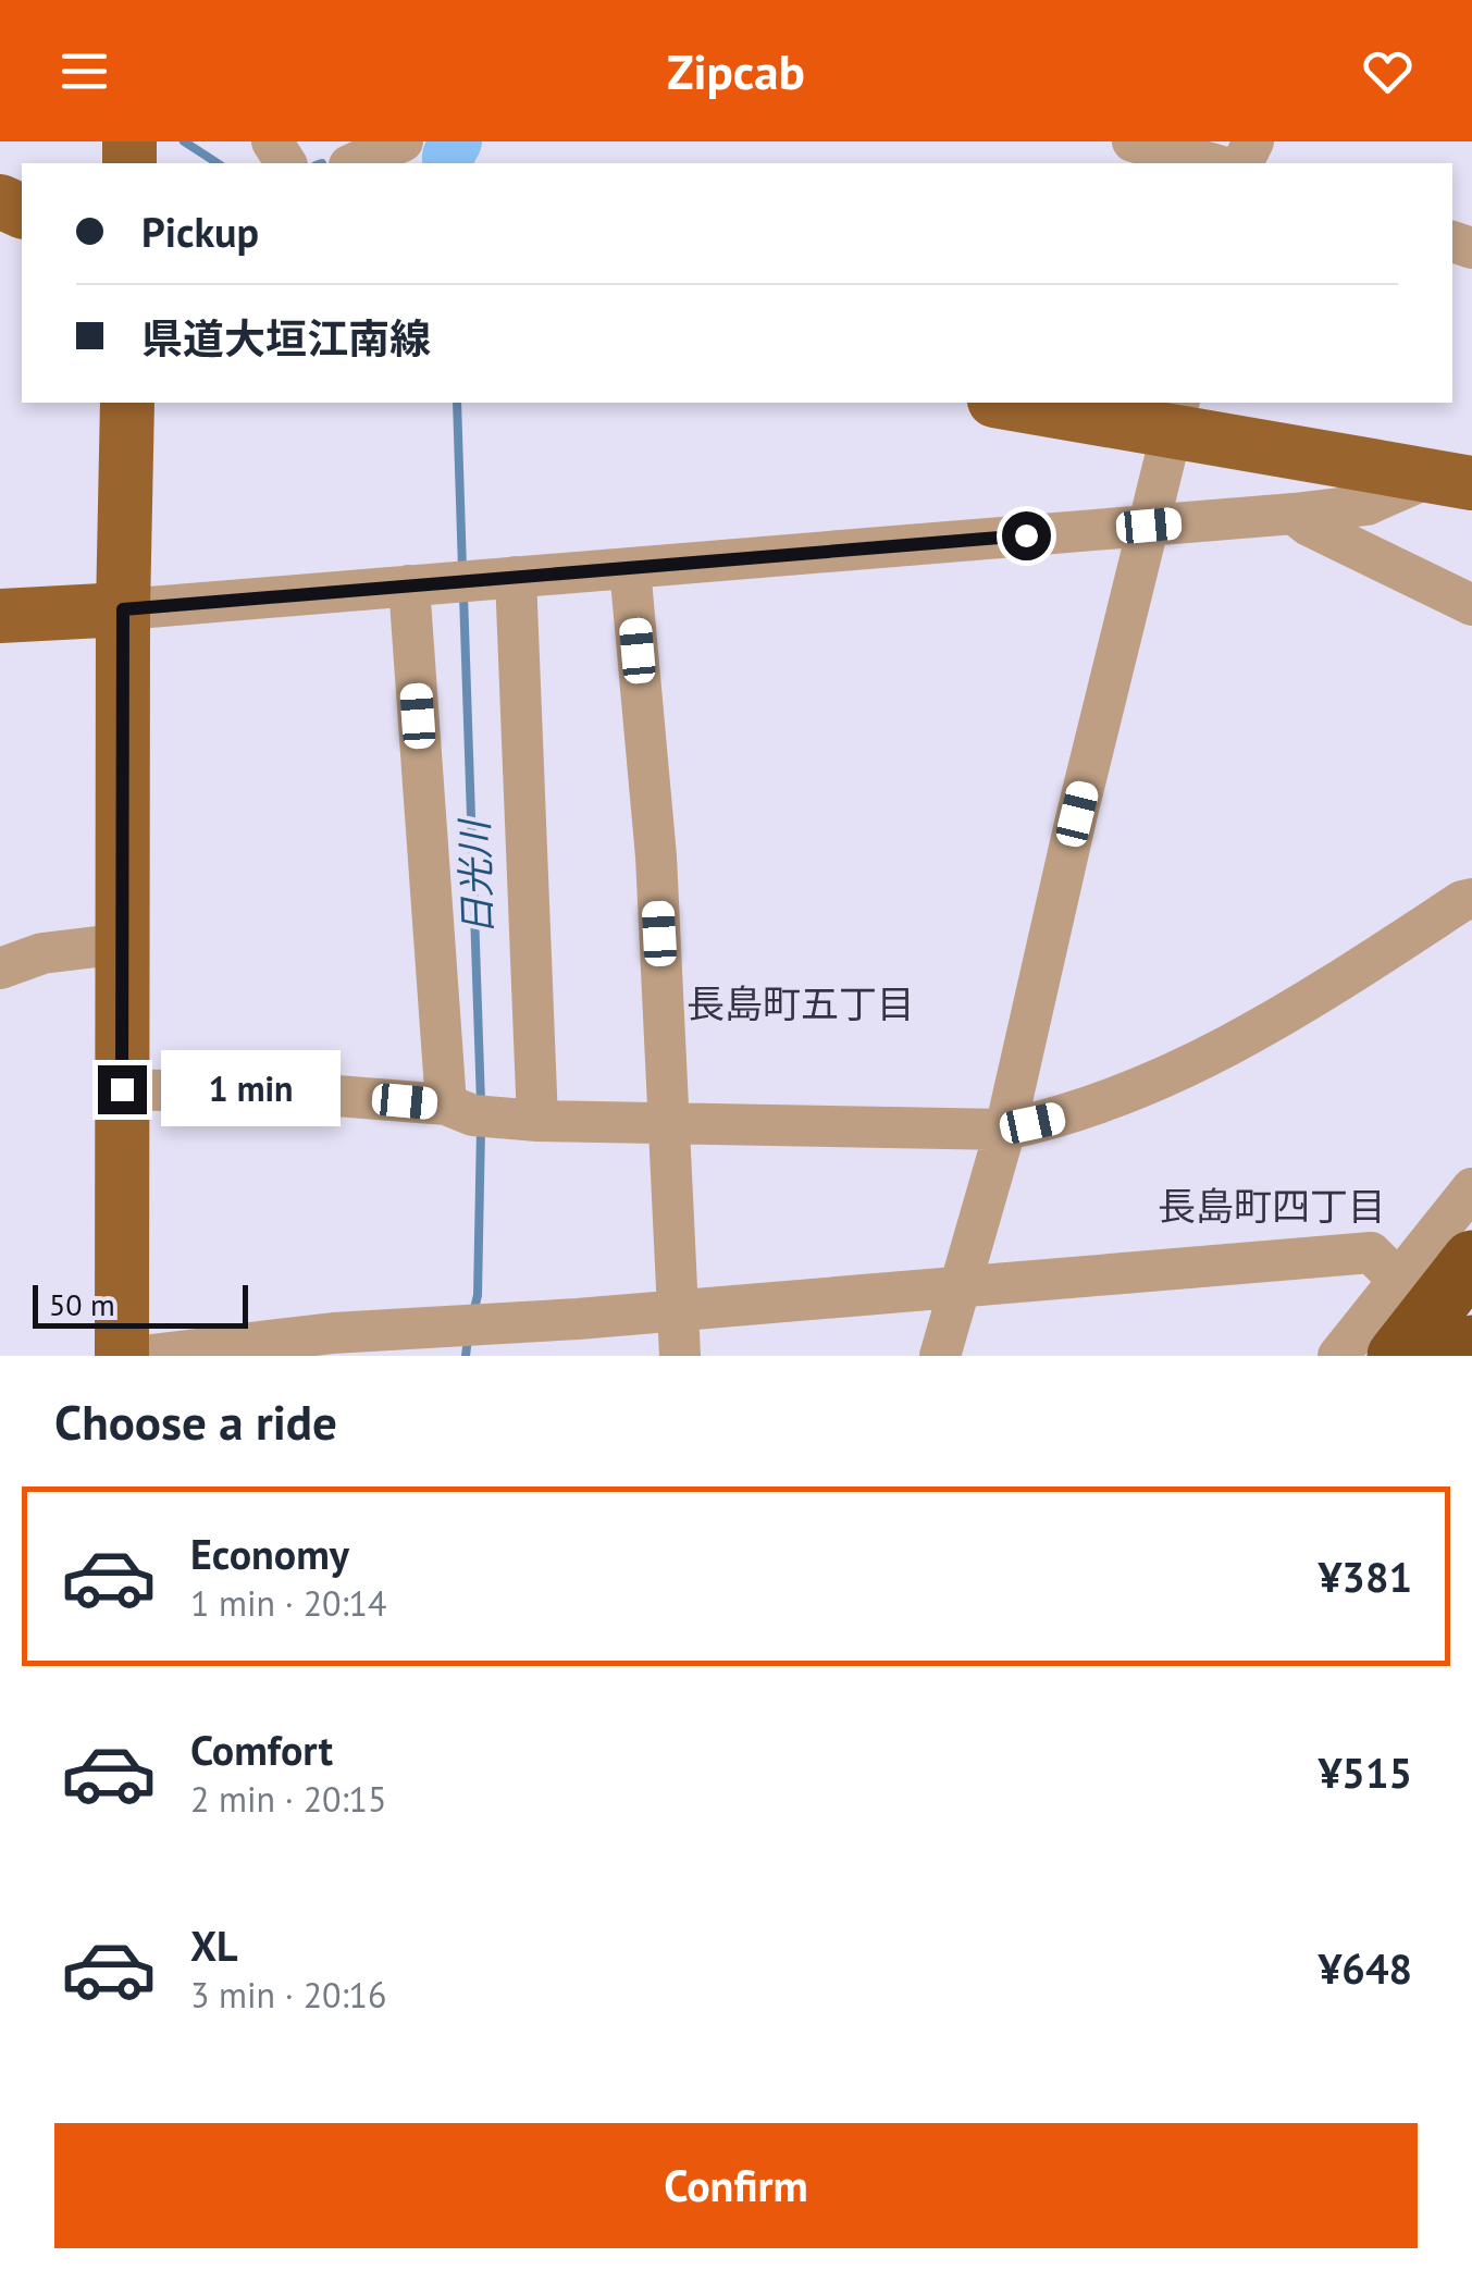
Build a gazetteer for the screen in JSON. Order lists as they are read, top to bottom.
{
  "districts": ["長島町五丁目", "長島町四丁目"],
  "water": ["日光川"],
  "scale_bar": "50 m",
  "page": {
    "header": "Zipcab",
    "banner": ["Pickup", "県道大垣江南線"],
    "bubble": "1 min",
    "scale": "50 m",
    "heading": "Choose a ride",
    "list": [
      {
        "name": "Economy",
        "note": "1 min · 20:14",
        "value": "¥381"
      },
      {
        "name": "Comfort",
        "note": "2 min · 20:15",
        "value": "¥515"
      },
      {
        "name": "XL",
        "note": "3 min · 20:16",
        "value": "¥648"
      }
    ],
    "buttons": "Confirm"
  }
}
